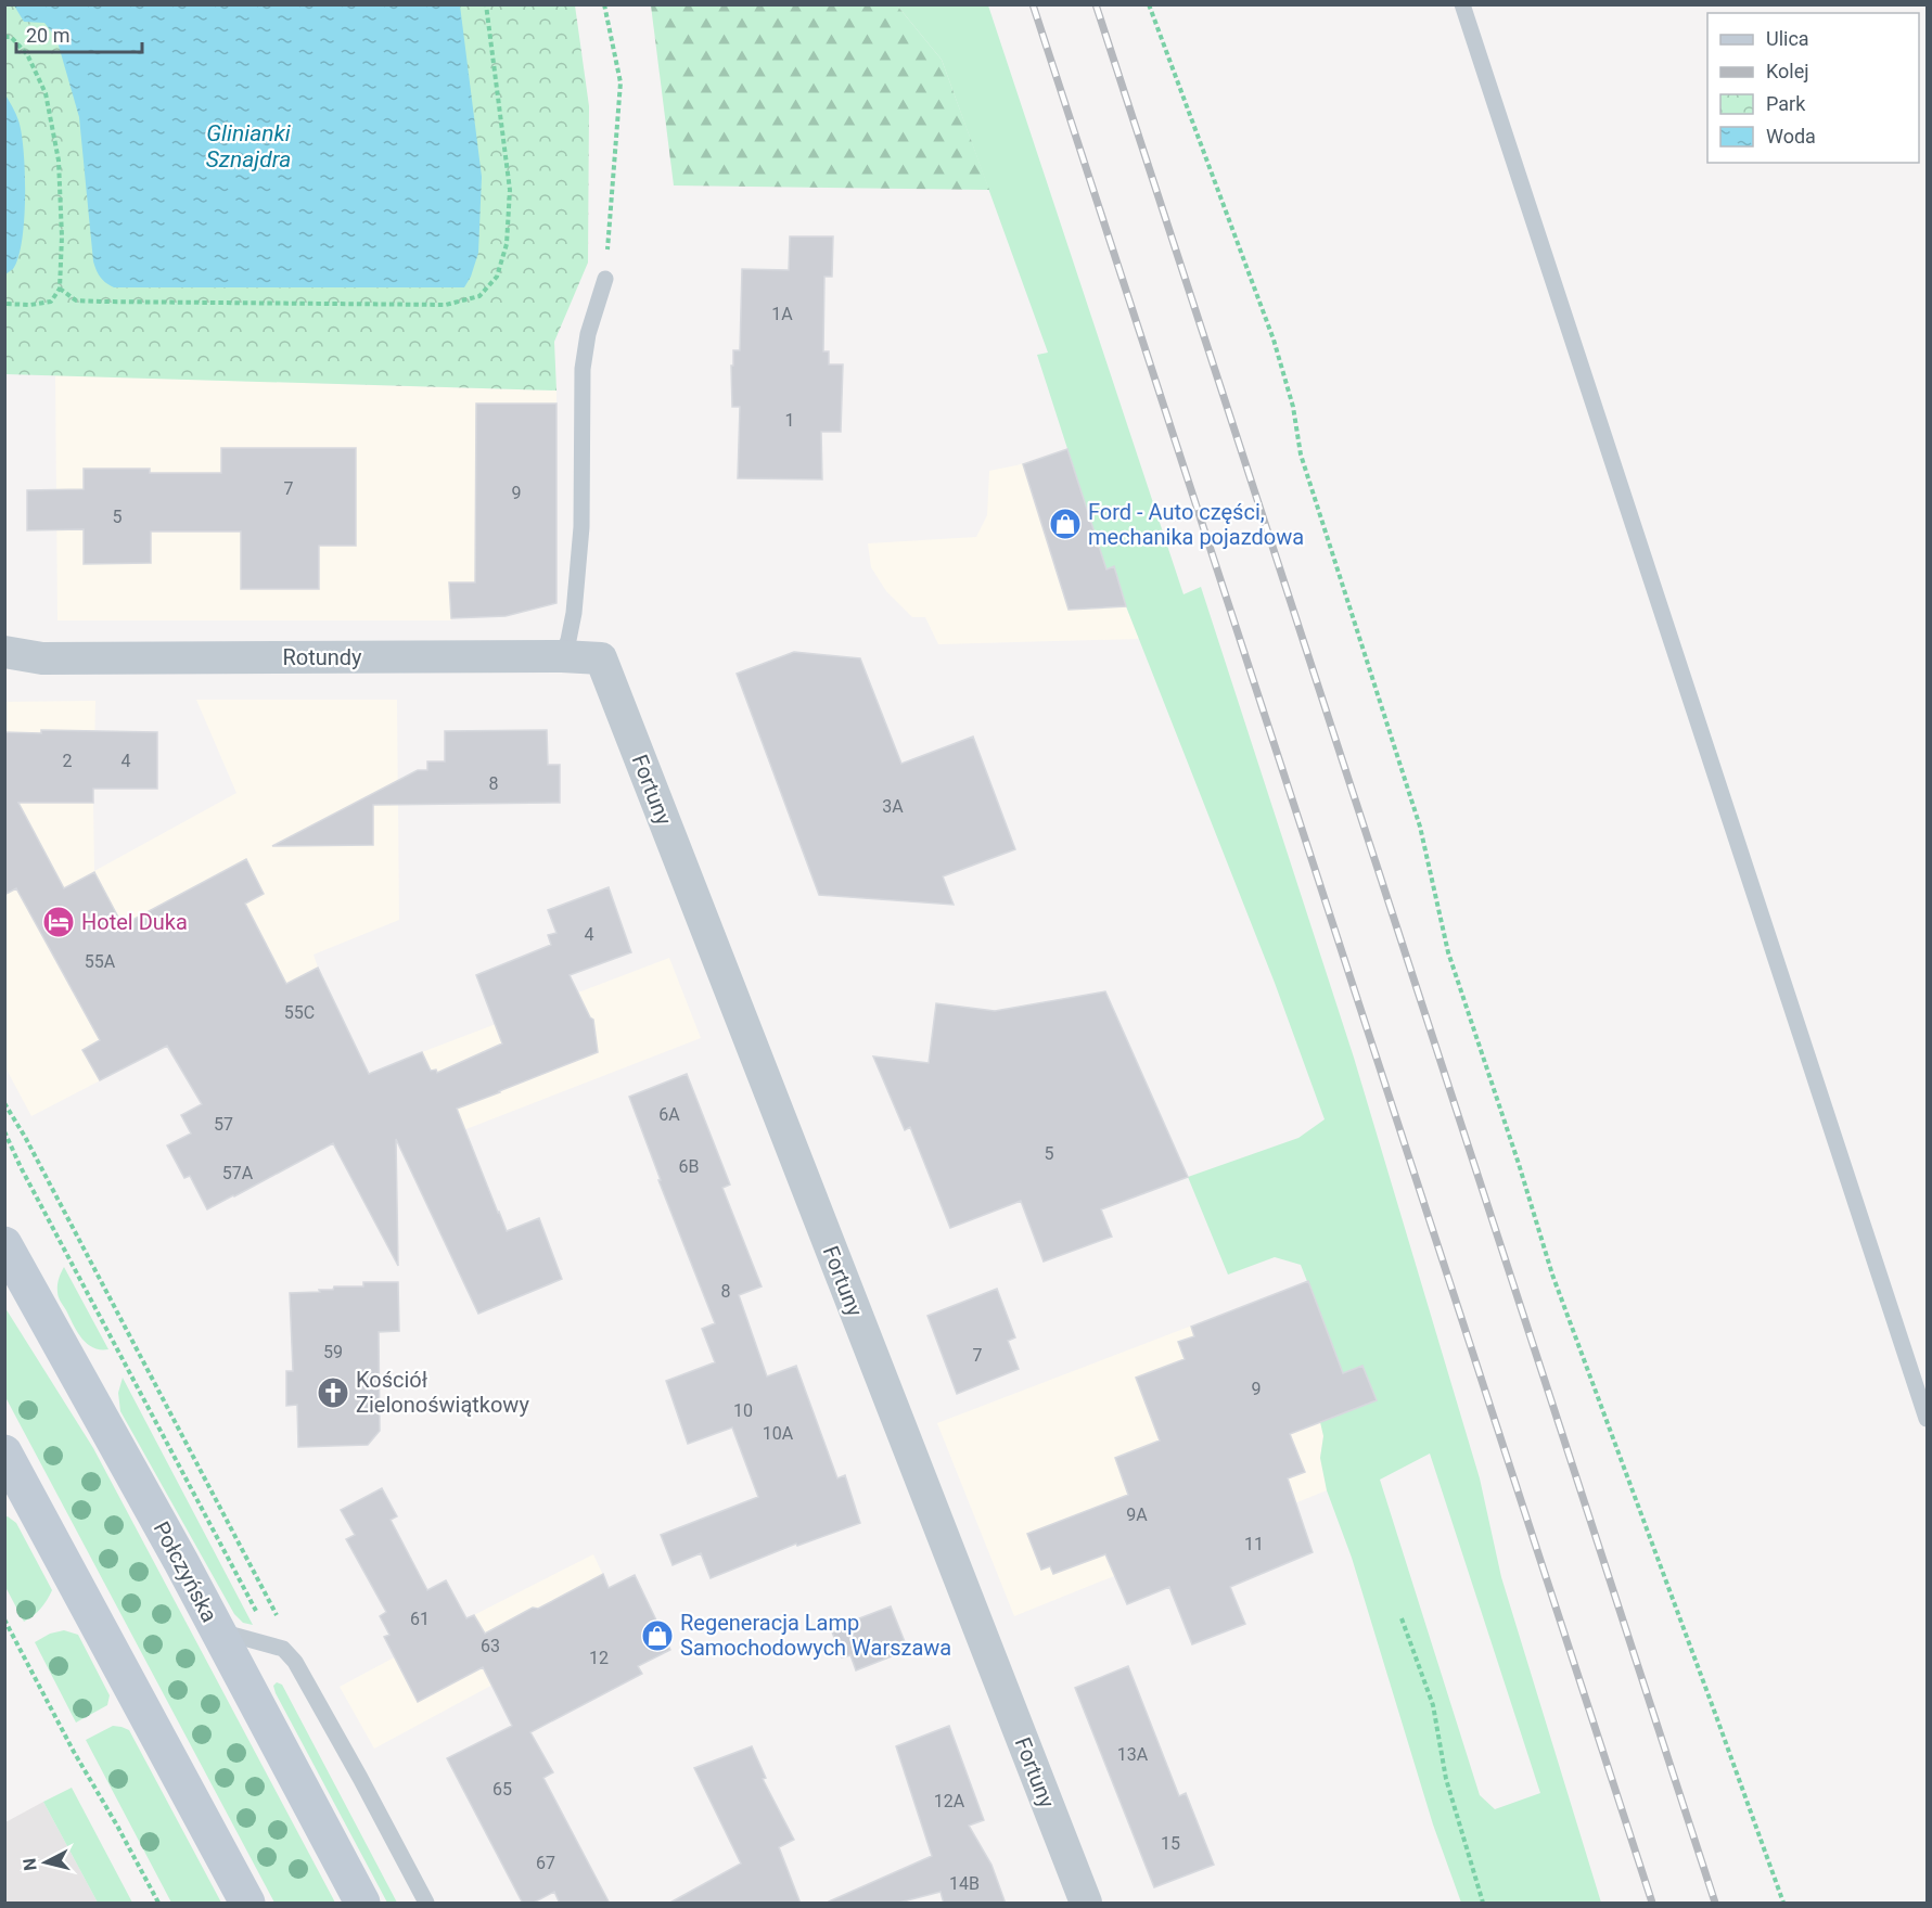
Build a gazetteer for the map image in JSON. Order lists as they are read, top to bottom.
{
  "streets": {
    "main road": ["Połczyńska"],
    "street": ["Rotundy", "Fortuny"]
  },
  "crossings": [
    ["Rotundy", "Fortuny"]
  ],
  "water": ["Glinianki Sznajdra"],
  "places": {
    "shop": ["Ford - Auto części, mechanika pojazdowa", "Regeneracja Lamp Samochodowych Warszawa"],
    "hotel": ["Hotel Duka"],
    "church": ["Kościół Zielonoświątkowy"]
  },
  "house_numbers": [
    "1A",
    "1",
    "7",
    "9",
    "5",
    "2",
    "4",
    "8",
    "3A",
    "4",
    "55A",
    "55C",
    "6A",
    "57",
    "5",
    "6B",
    "57A",
    "8",
    "59",
    "7",
    "9",
    "10",
    "10A",
    "9A",
    "11",
    "61",
    "63",
    "12",
    "13A",
    "65",
    "12A",
    "15",
    "67",
    "14B"
  ],
  "legend": [
    "Ulica",
    "Kolej",
    "Park",
    "Woda"
  ],
  "scale_bar": "20 m",
  "north": "left"
}
